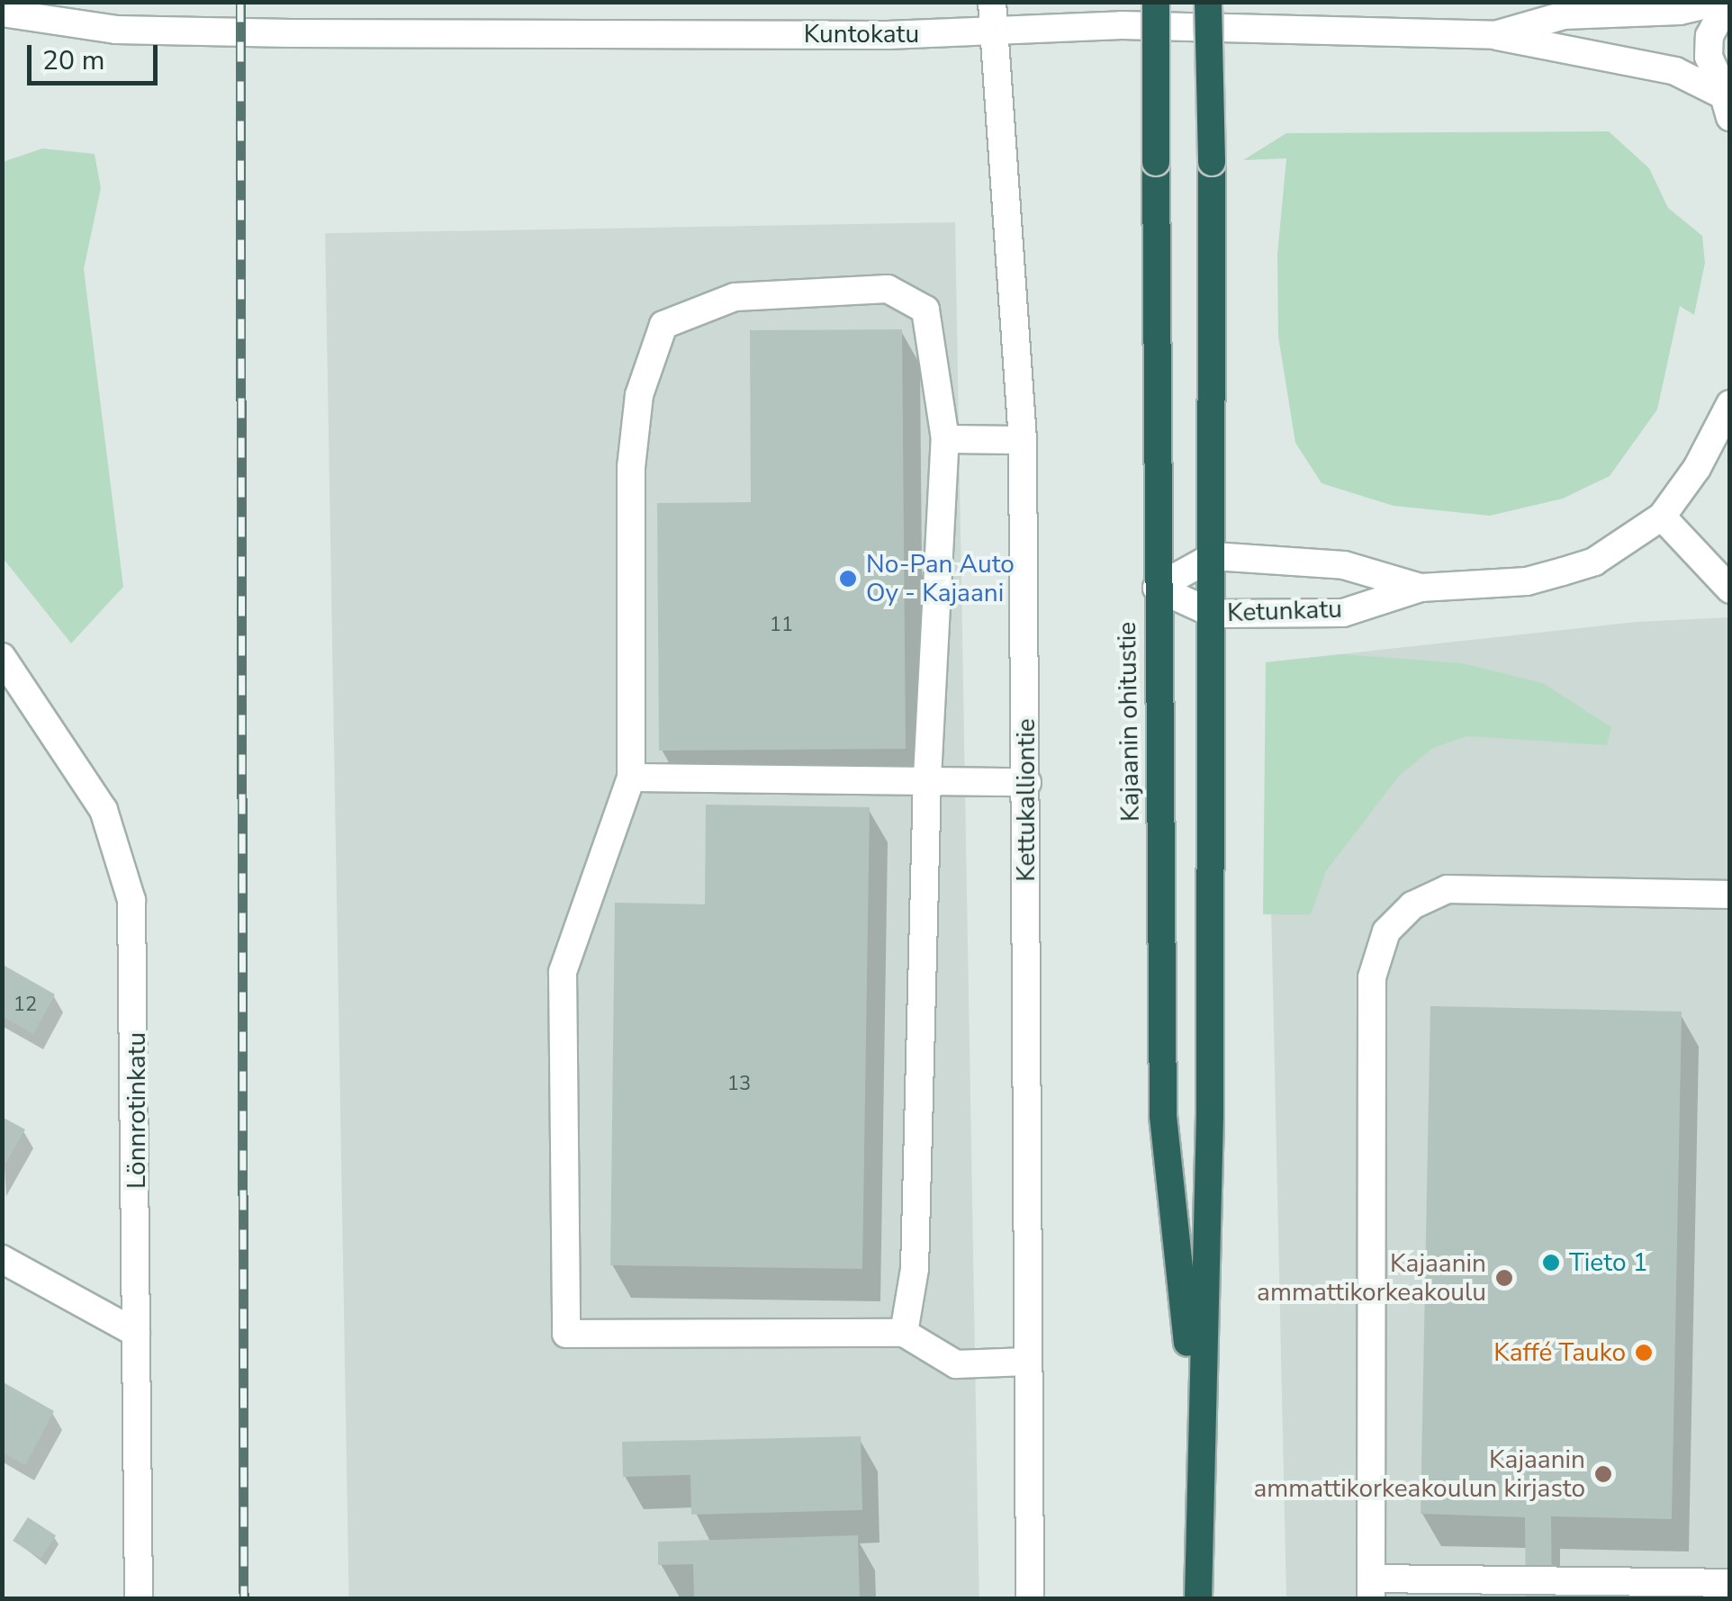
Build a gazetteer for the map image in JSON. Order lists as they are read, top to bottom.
{
  "streets": {
    "highway": ["Kajaanin ohitustie"],
    "street": [
      "Kuntokatu",
      "Ketunkatu",
      "Kettukalliontie",
      "Lönnrotinkatu"
    ]
  },
  "crossings": [
    ["Kuntokatu", "Kettukalliontie"],
    ["Ketunkatu", "Kajaanin ohitustie"]
  ],
  "places": [
    "No-Pan Auto Oy - Kajaani",
    "Tieto 1",
    "Kajaanin ammattikorkeakoulu",
    "Kaffé Tauko",
    "Kajaanin ammattikorkeakoulun kirjasto"
  ],
  "house_numbers": ["11", "12", "13"],
  "scale_bar": "20 m"
}
